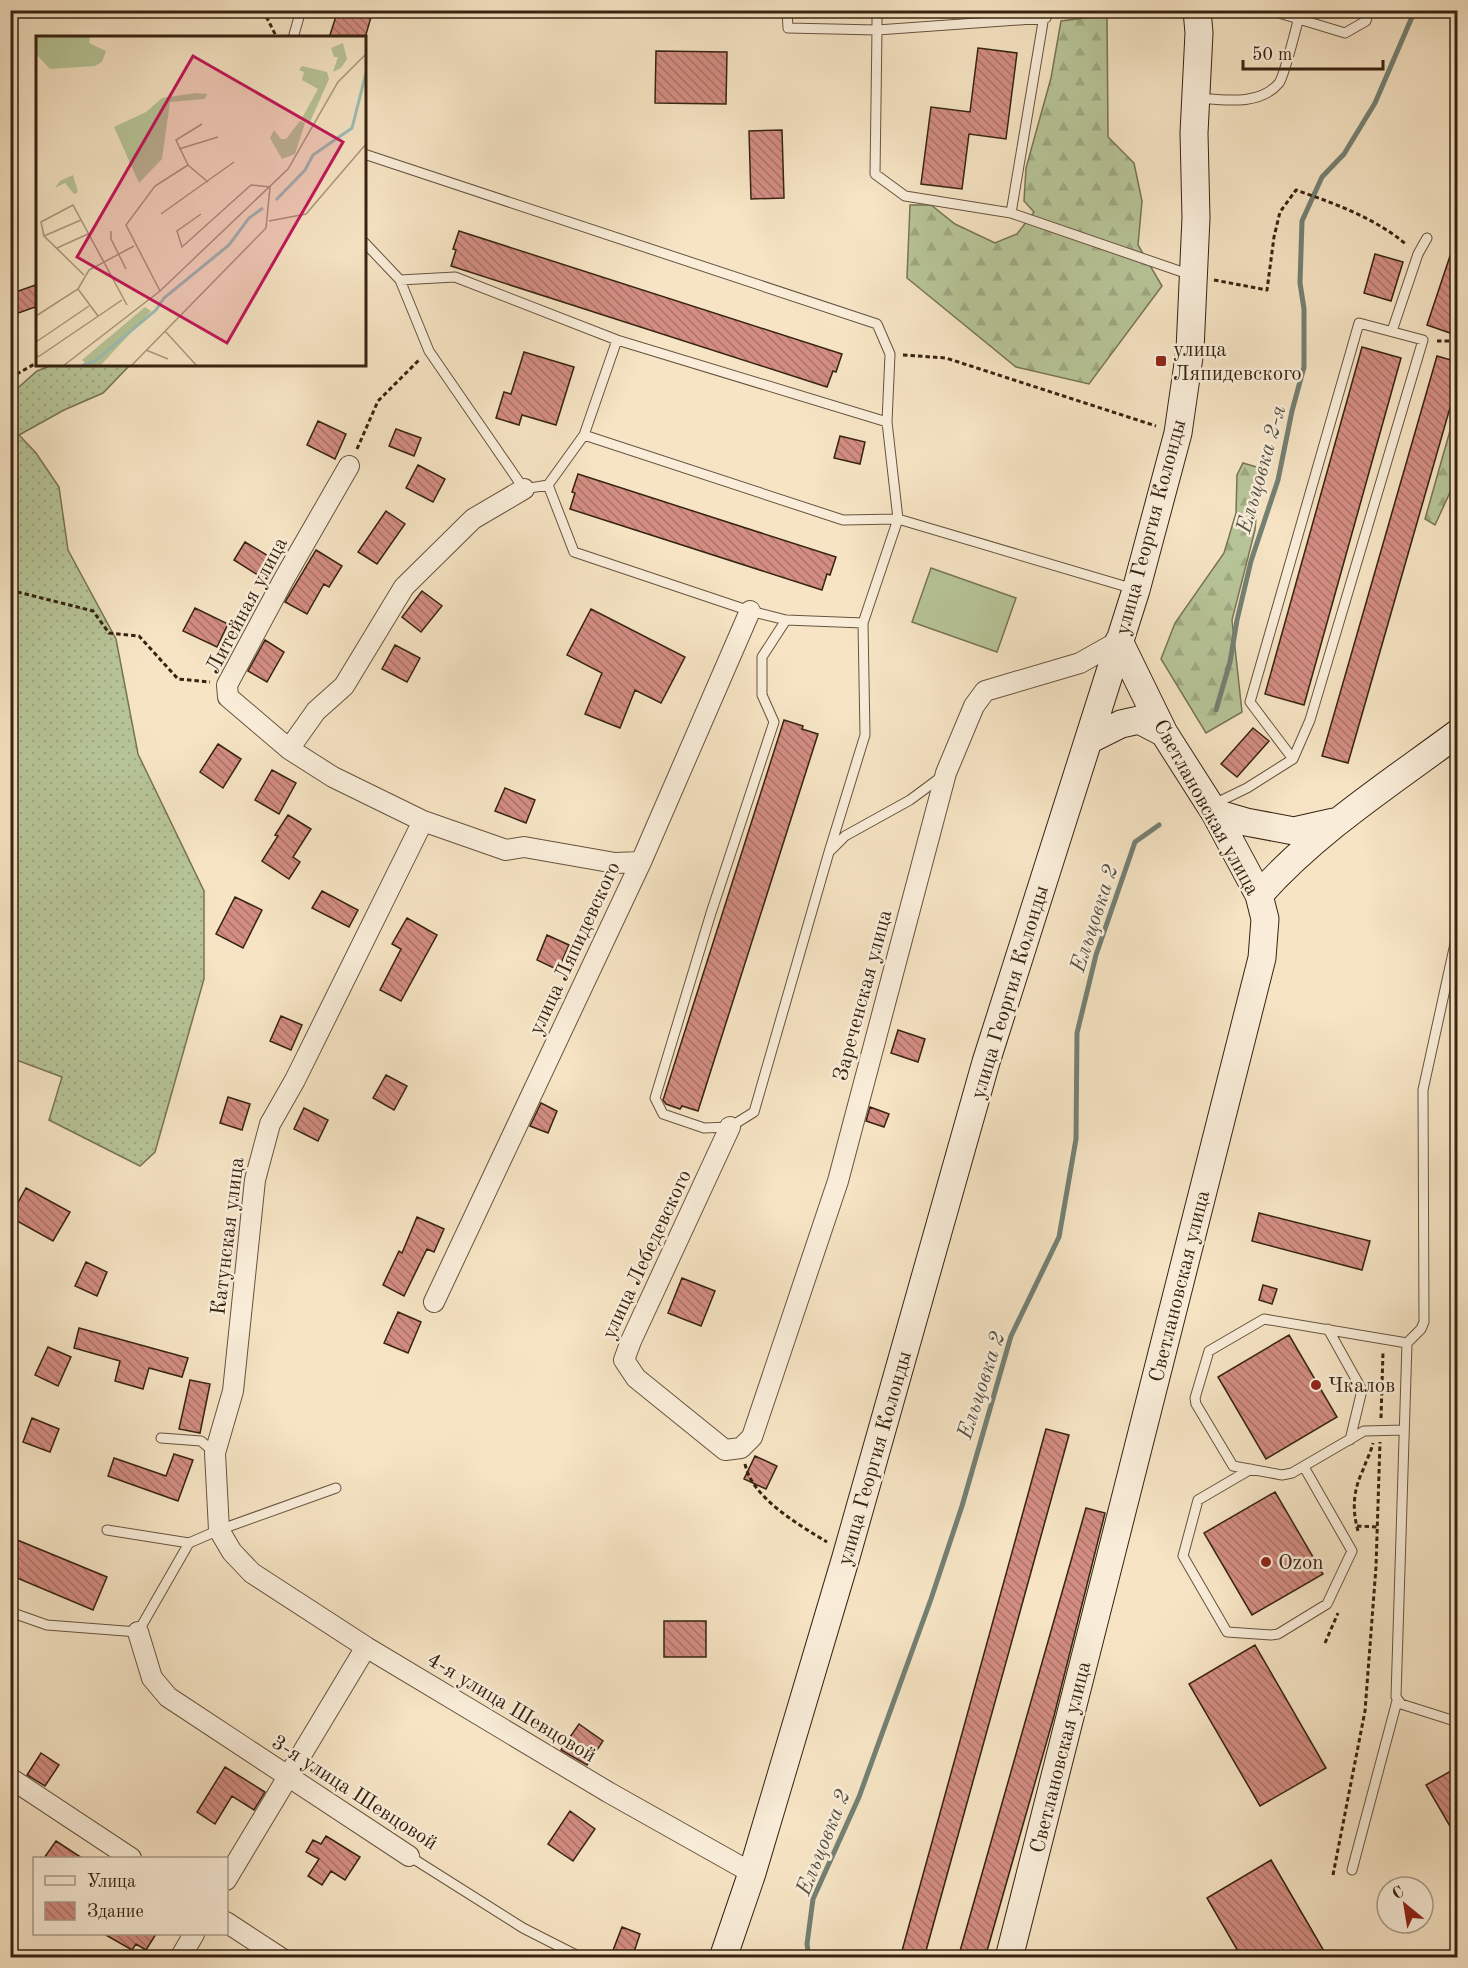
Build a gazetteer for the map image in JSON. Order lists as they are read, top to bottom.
{
  "streets": {
    "main road": ["улица Георгия Колонды", "Светлановская улица"],
    "street": [
      "Литейная улица",
      "улица Ляпидевского",
      "Зареченская улица",
      "Катунская улица",
      "улица Лебедевского",
      "4-я улица Шевцовой",
      "3-я улица Шевцовой"
    ]
  },
  "crossings": [
    ["улица Георгия Колонды", "Светлановская улица"],
    ["улица Георгия Колонды", "Зареченская улица"],
    ["улица Георгия Колонды", "4-я улица Шевцовой"],
    ["Литейная улица", "улица Ляпидевского"],
    ["Литейная улица", "Катунская улица"],
    ["Светлановская улица", "Зареченская улица"],
    ["Зареченская улица", "улица Лебедевского"],
    ["Катунская улица", "4-я улица Шевцовой"]
  ],
  "water": ["Ельцовка 2-я", "Ельцовка 2"],
  "places": {
    "transit": ["улица Ляпидевского"],
    "other": ["Чкалов", "Ozon"]
  },
  "legend": ["Улица", "Здание"],
  "scale_bar": "50 m",
  "north": "top left"
}
